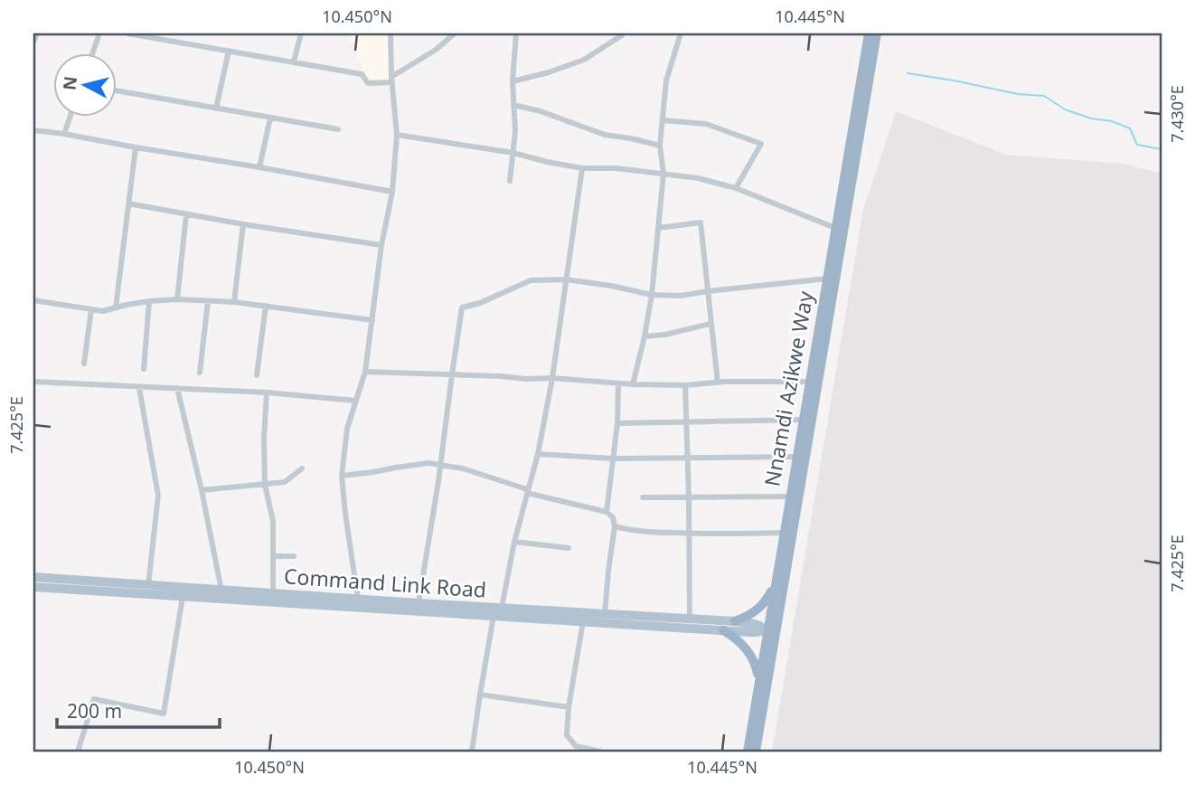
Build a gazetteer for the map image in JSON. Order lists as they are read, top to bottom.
{
  "streets": {
    "highway": ["Nnamdi Azikwe Way"],
    "main road": ["Command Link Road"]
  },
  "crossings": [
    ["Nnamdi Azikwe Way", "Command Link Road"]
  ],
  "scale_bar": "200 m",
  "north": "left",
  "coordinates": [
    "10.450°N",
    "10.445°N",
    "7.430°E",
    "7.425°E"
  ]
}
